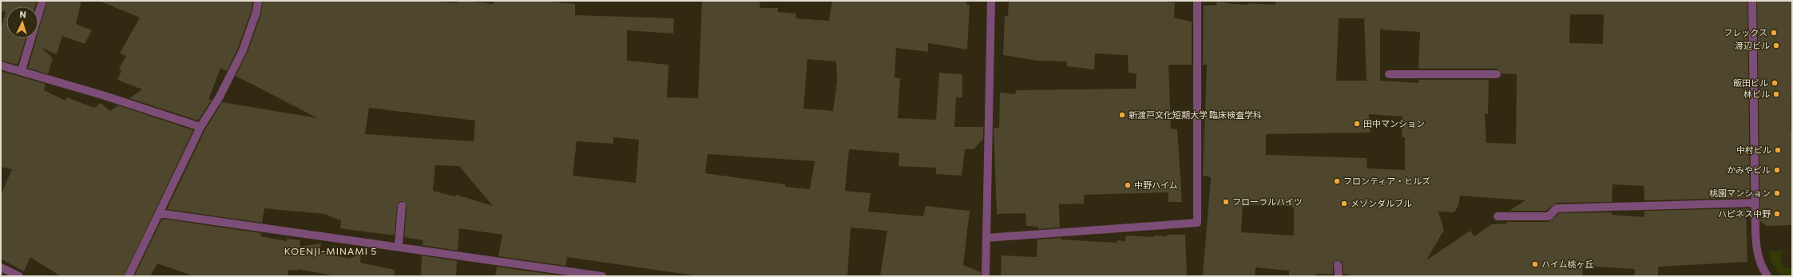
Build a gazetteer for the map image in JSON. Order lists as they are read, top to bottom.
{
  "districts": ["KOENJI-MINAMI 5"],
  "places": [
    "フレックス",
    "渡辺ビル",
    "飯田ビル",
    "林ビル",
    "新渡戸文化短期大学 臨床検査学科",
    "田中マンション",
    "中村ビル",
    "かみやビル",
    "フロンティア・ヒルズ",
    "中野ハイム",
    "桃園マンション",
    "フローラルハイツ",
    "メゾンダルブル",
    "ハピネス中野",
    "ハイム桃ヶ丘"
  ],
  "north": "top"
}
